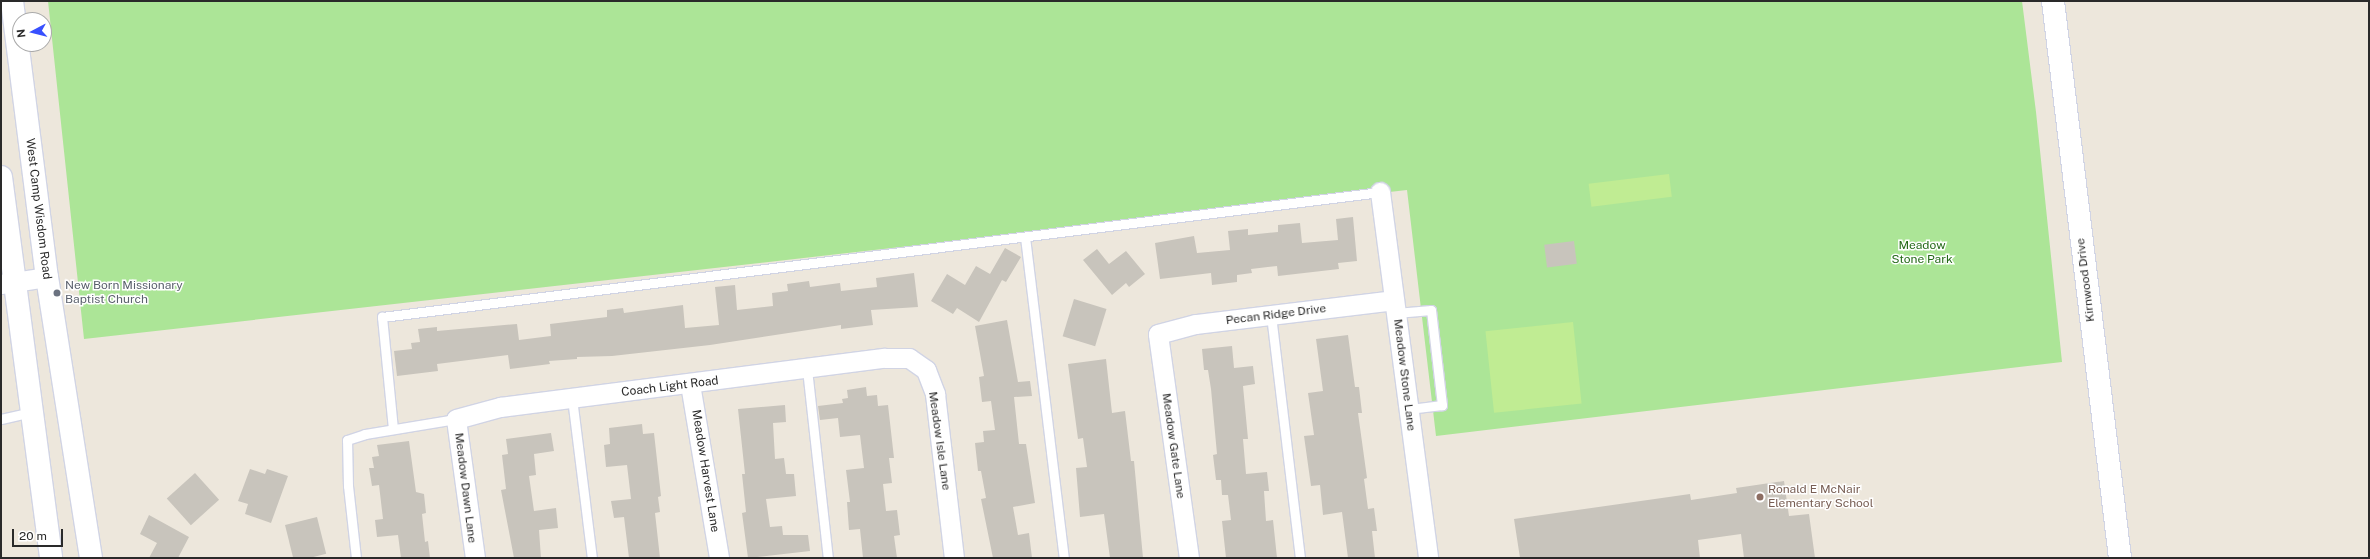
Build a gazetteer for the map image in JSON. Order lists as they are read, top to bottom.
{
  "streets": {
    "main road": ["West Camp Wisdom Road", "Kirnwood Drive"],
    "street": [
      "Pecan Ridge Drive",
      "Meadow Stone Lane",
      "Coach Light Road",
      "Meadow Isle Lane",
      "Meadow Gate Lane",
      "Meadow Harvest Lane",
      "Meadow Dawn Lane"
    ]
  },
  "crossings": [
    ["Pecan Ridge Drive", "Meadow Stone Lane"],
    ["Pecan Ridge Drive", "Meadow Gate Lane"],
    ["Coach Light Road", "Meadow Isle Lane"],
    ["Coach Light Road", "Meadow Harvest Lane"],
    ["Coach Light Road", "Meadow Dawn Lane"]
  ],
  "parks": ["Meadow Stone Park"],
  "places": ["New Born Missionary Baptist Church", "Ronald E McNair Elementary School"],
  "scale_bar": "20 m",
  "north": "left"
}
